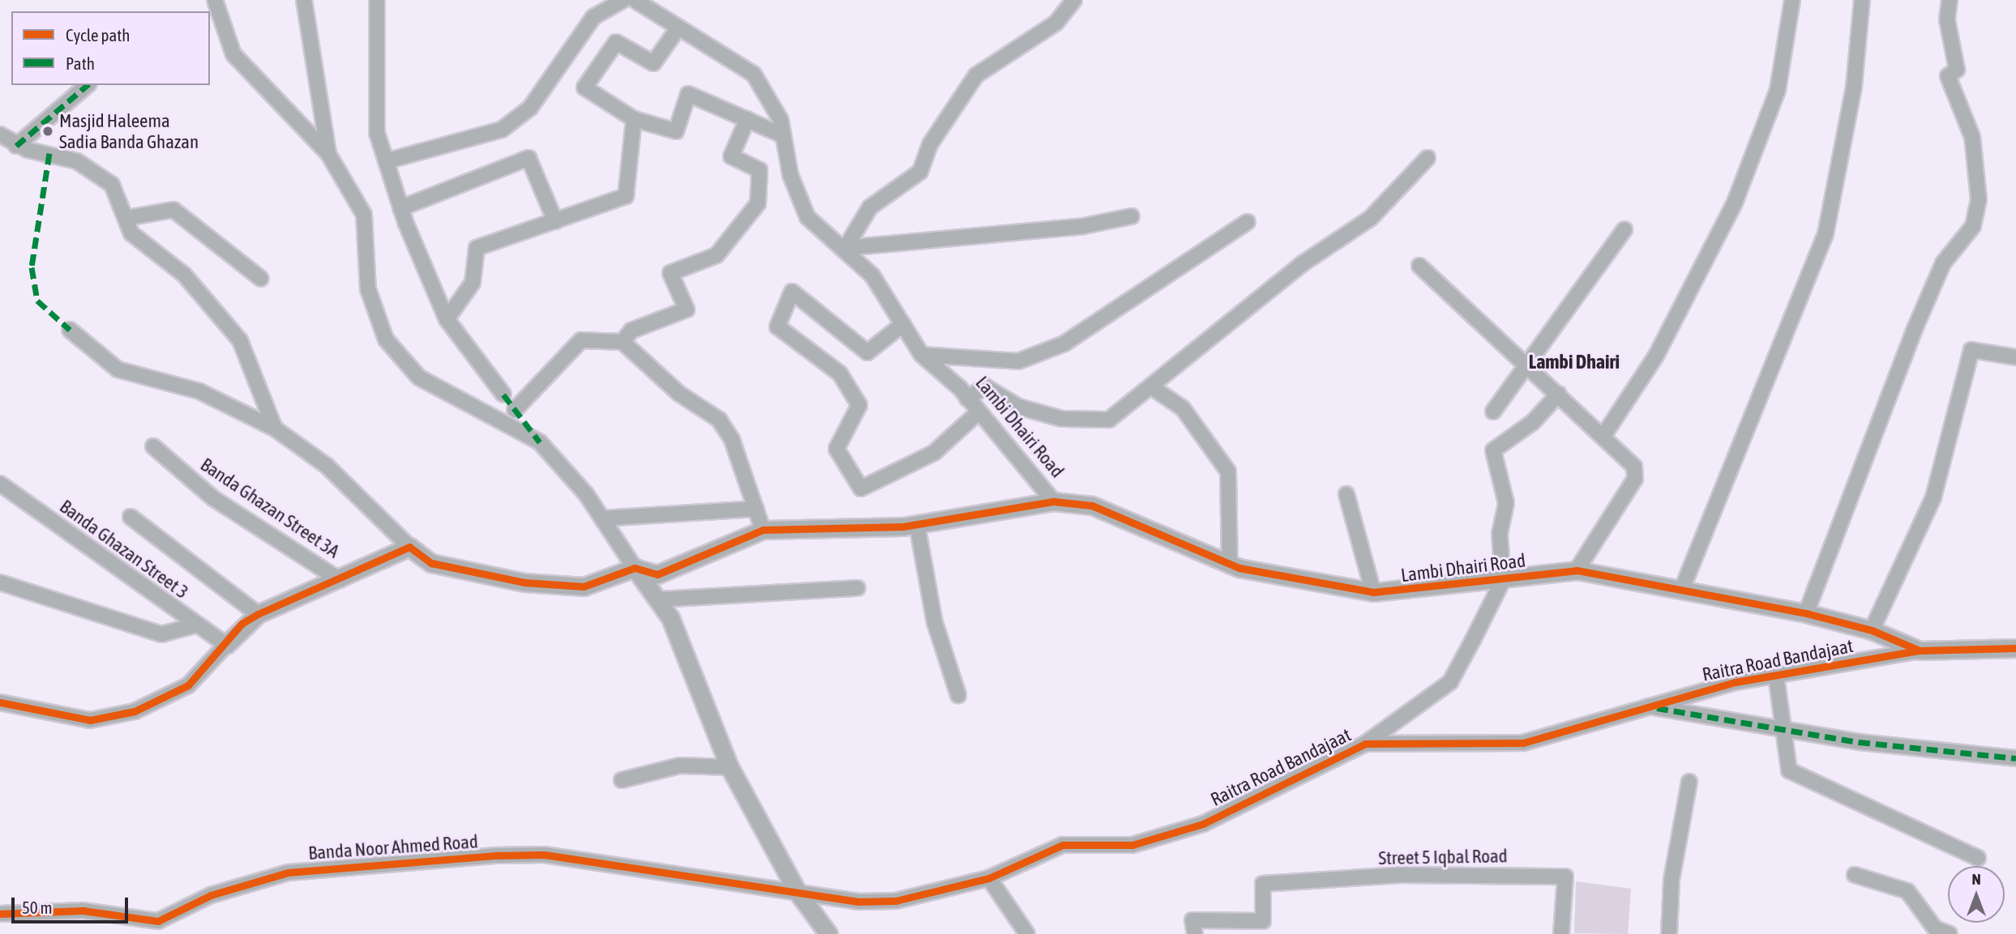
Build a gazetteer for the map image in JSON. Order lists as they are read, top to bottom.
{
  "streets": {
    "street": [
      "Lambi Dhairi Road",
      "Banda Ghazan Street 3A",
      "Banda Ghazan Street 3",
      "Raitra Road Bandajaat",
      "Banda Noor Ahmed Road",
      "Street 5 Iqbal Road"
    ]
  },
  "crossings": [
    ["Lambi Dhairi Road", "Raitra Road Bandajaat"],
    ["Raitra Road Bandajaat", "Banda Noor Ahmed Road"]
  ],
  "districts": ["Lambi Dhairi"],
  "places": ["Masjid Haleema Sadia Banda Ghazan"],
  "legend": ["Cycle path", "Path"],
  "scale_bar": "50 m",
  "north": "top"
}
